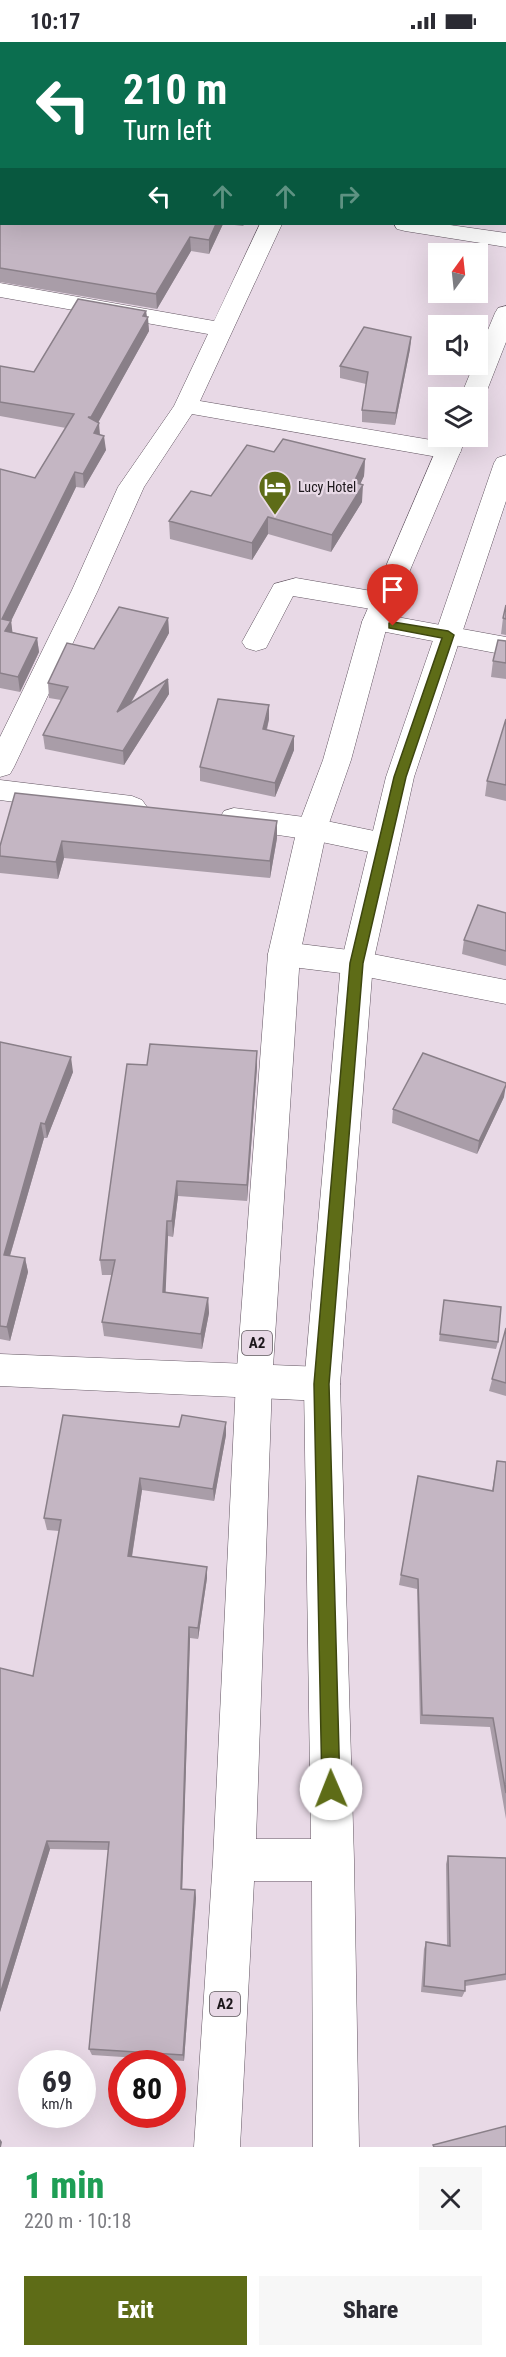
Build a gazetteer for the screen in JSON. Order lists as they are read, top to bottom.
{
  "streets": {
    "main road": ["A2"]
  },
  "places": {
    "hotel": ["Lucy Hotel"]
  },
  "north": "top",
  "page": {
    "status": "10:17",
    "turn": ["210 m", "Turn left"],
    "speed": "69 km/h",
    "limit": "80",
    "heading": ["1 min", "220 m · 10:18"],
    "buttons": ["Exit", "Share"]
  }
}
